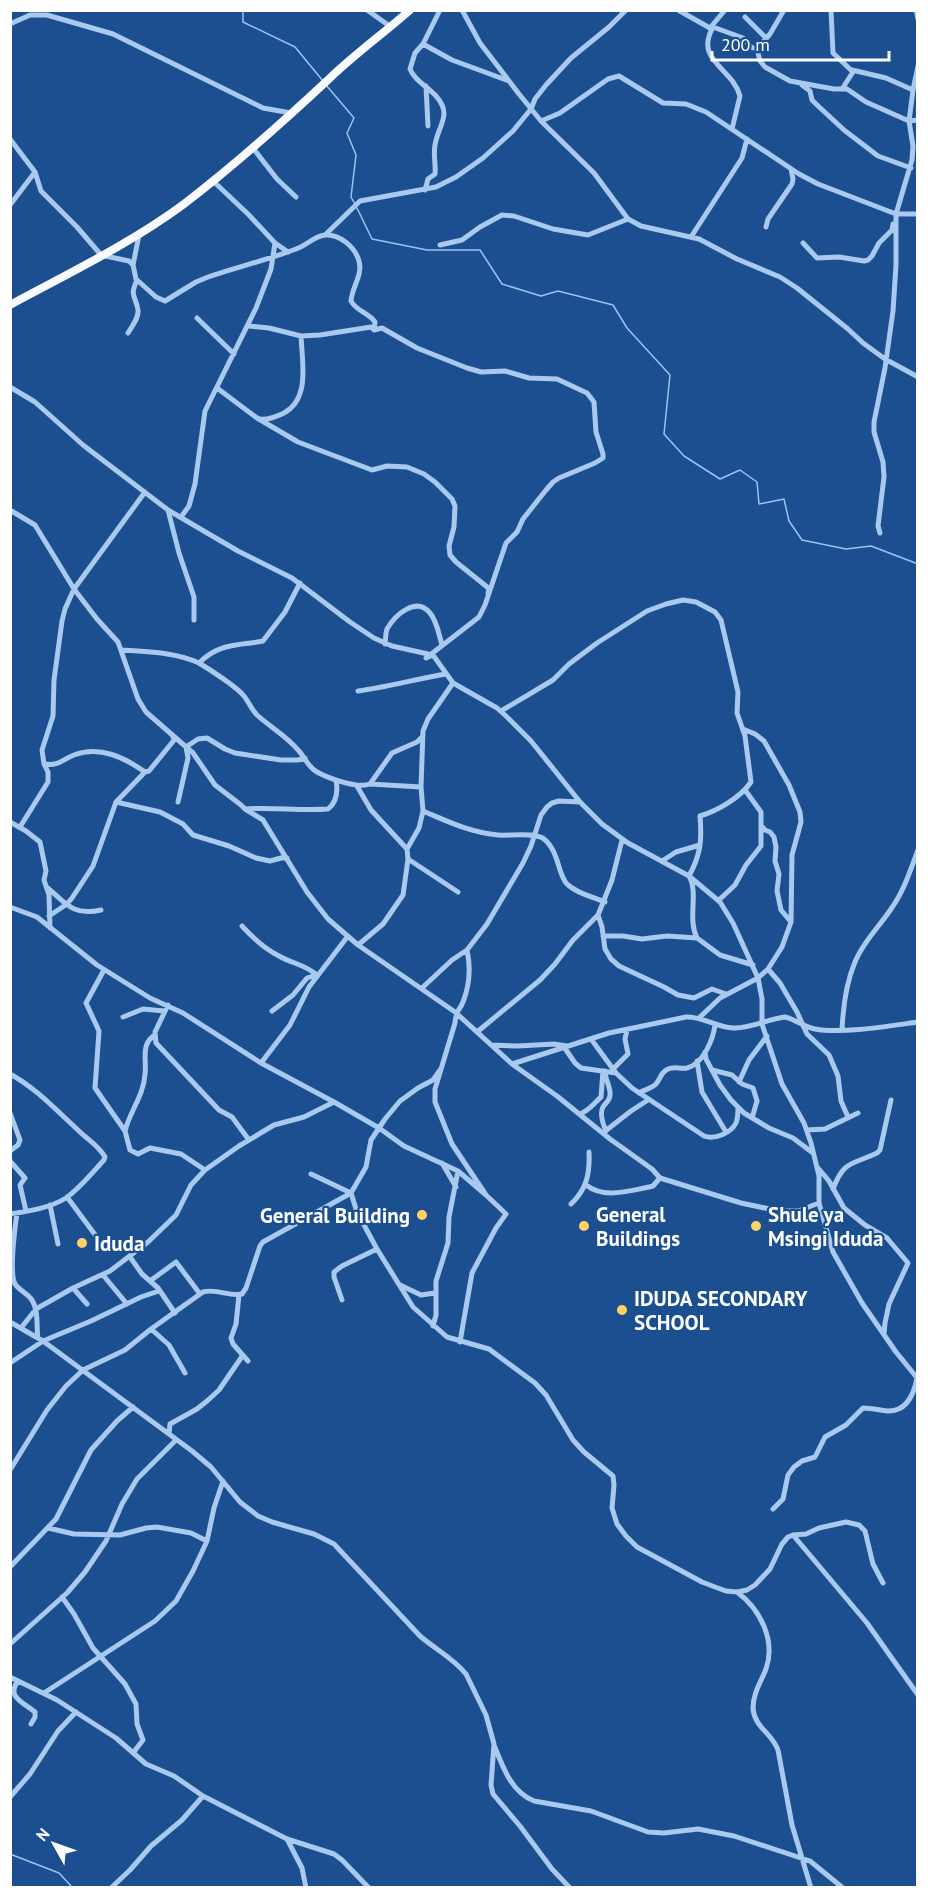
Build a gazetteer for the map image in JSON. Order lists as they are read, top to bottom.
{
  "places": [
    "General Building",
    "General Buildings",
    "Shule ya Msingi Iduda",
    "Iduda",
    "IDUDA SECONDARY SCHOOL"
  ],
  "scale_bar": "200 m",
  "north": "top left"
}
